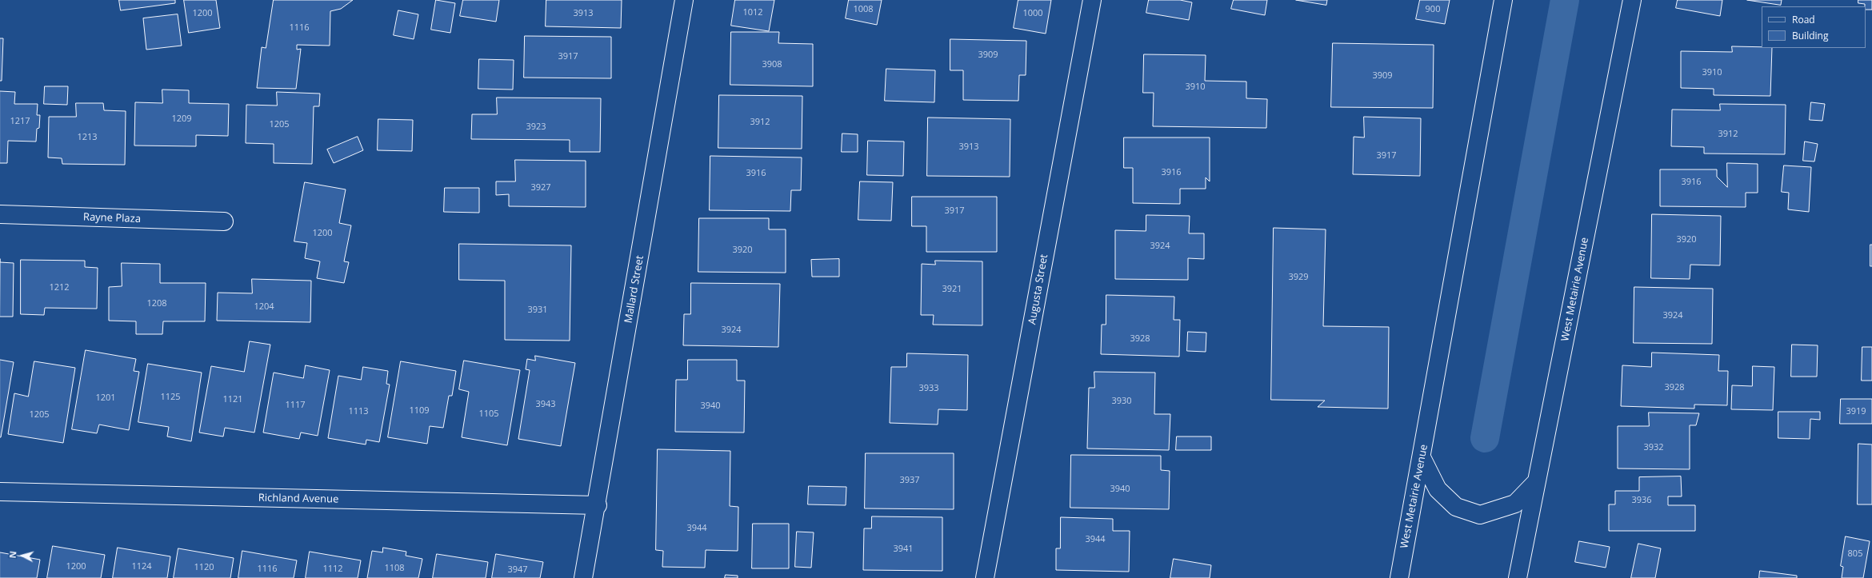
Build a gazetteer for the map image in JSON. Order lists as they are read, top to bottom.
{
  "streets": {
    "street": [
      "Rayne Plaza",
      "Mallard Street",
      "Augusta Street",
      "West Metairie Avenue",
      "Richland Avenue"
    ]
  },
  "crossings": [
    ["Mallard Street", "Richland Avenue"]
  ],
  "house_numbers": [
    "1008",
    "900",
    "1012",
    "1200",
    "3913",
    "1000",
    "1116",
    "3909",
    "3917",
    "3908",
    "3910",
    "3909",
    "3910",
    "1209",
    "1217",
    "3912",
    "1205",
    "3923",
    "3912",
    "1213",
    "3913",
    "3917",
    "3916",
    "3916",
    "3916",
    "3927",
    "3917",
    "1200",
    "3920",
    "3924",
    "3920",
    "3929",
    "1212",
    "3921",
    "1208",
    "1204",
    "3931",
    "3924",
    "3924",
    "3928",
    "3928",
    "3933",
    "1125",
    "1201",
    "1121",
    "3930",
    "3943",
    "1117",
    "3940",
    "1109",
    "1113",
    "3919",
    "1105",
    "1205",
    "3932",
    "3937",
    "3940",
    "3936",
    "3944",
    "3944",
    "3941",
    "805",
    "1200",
    "1124",
    "1120",
    "1108",
    "1116",
    "1112",
    "3947"
  ],
  "legend": ["Road", "Building"],
  "north": "left"
}
